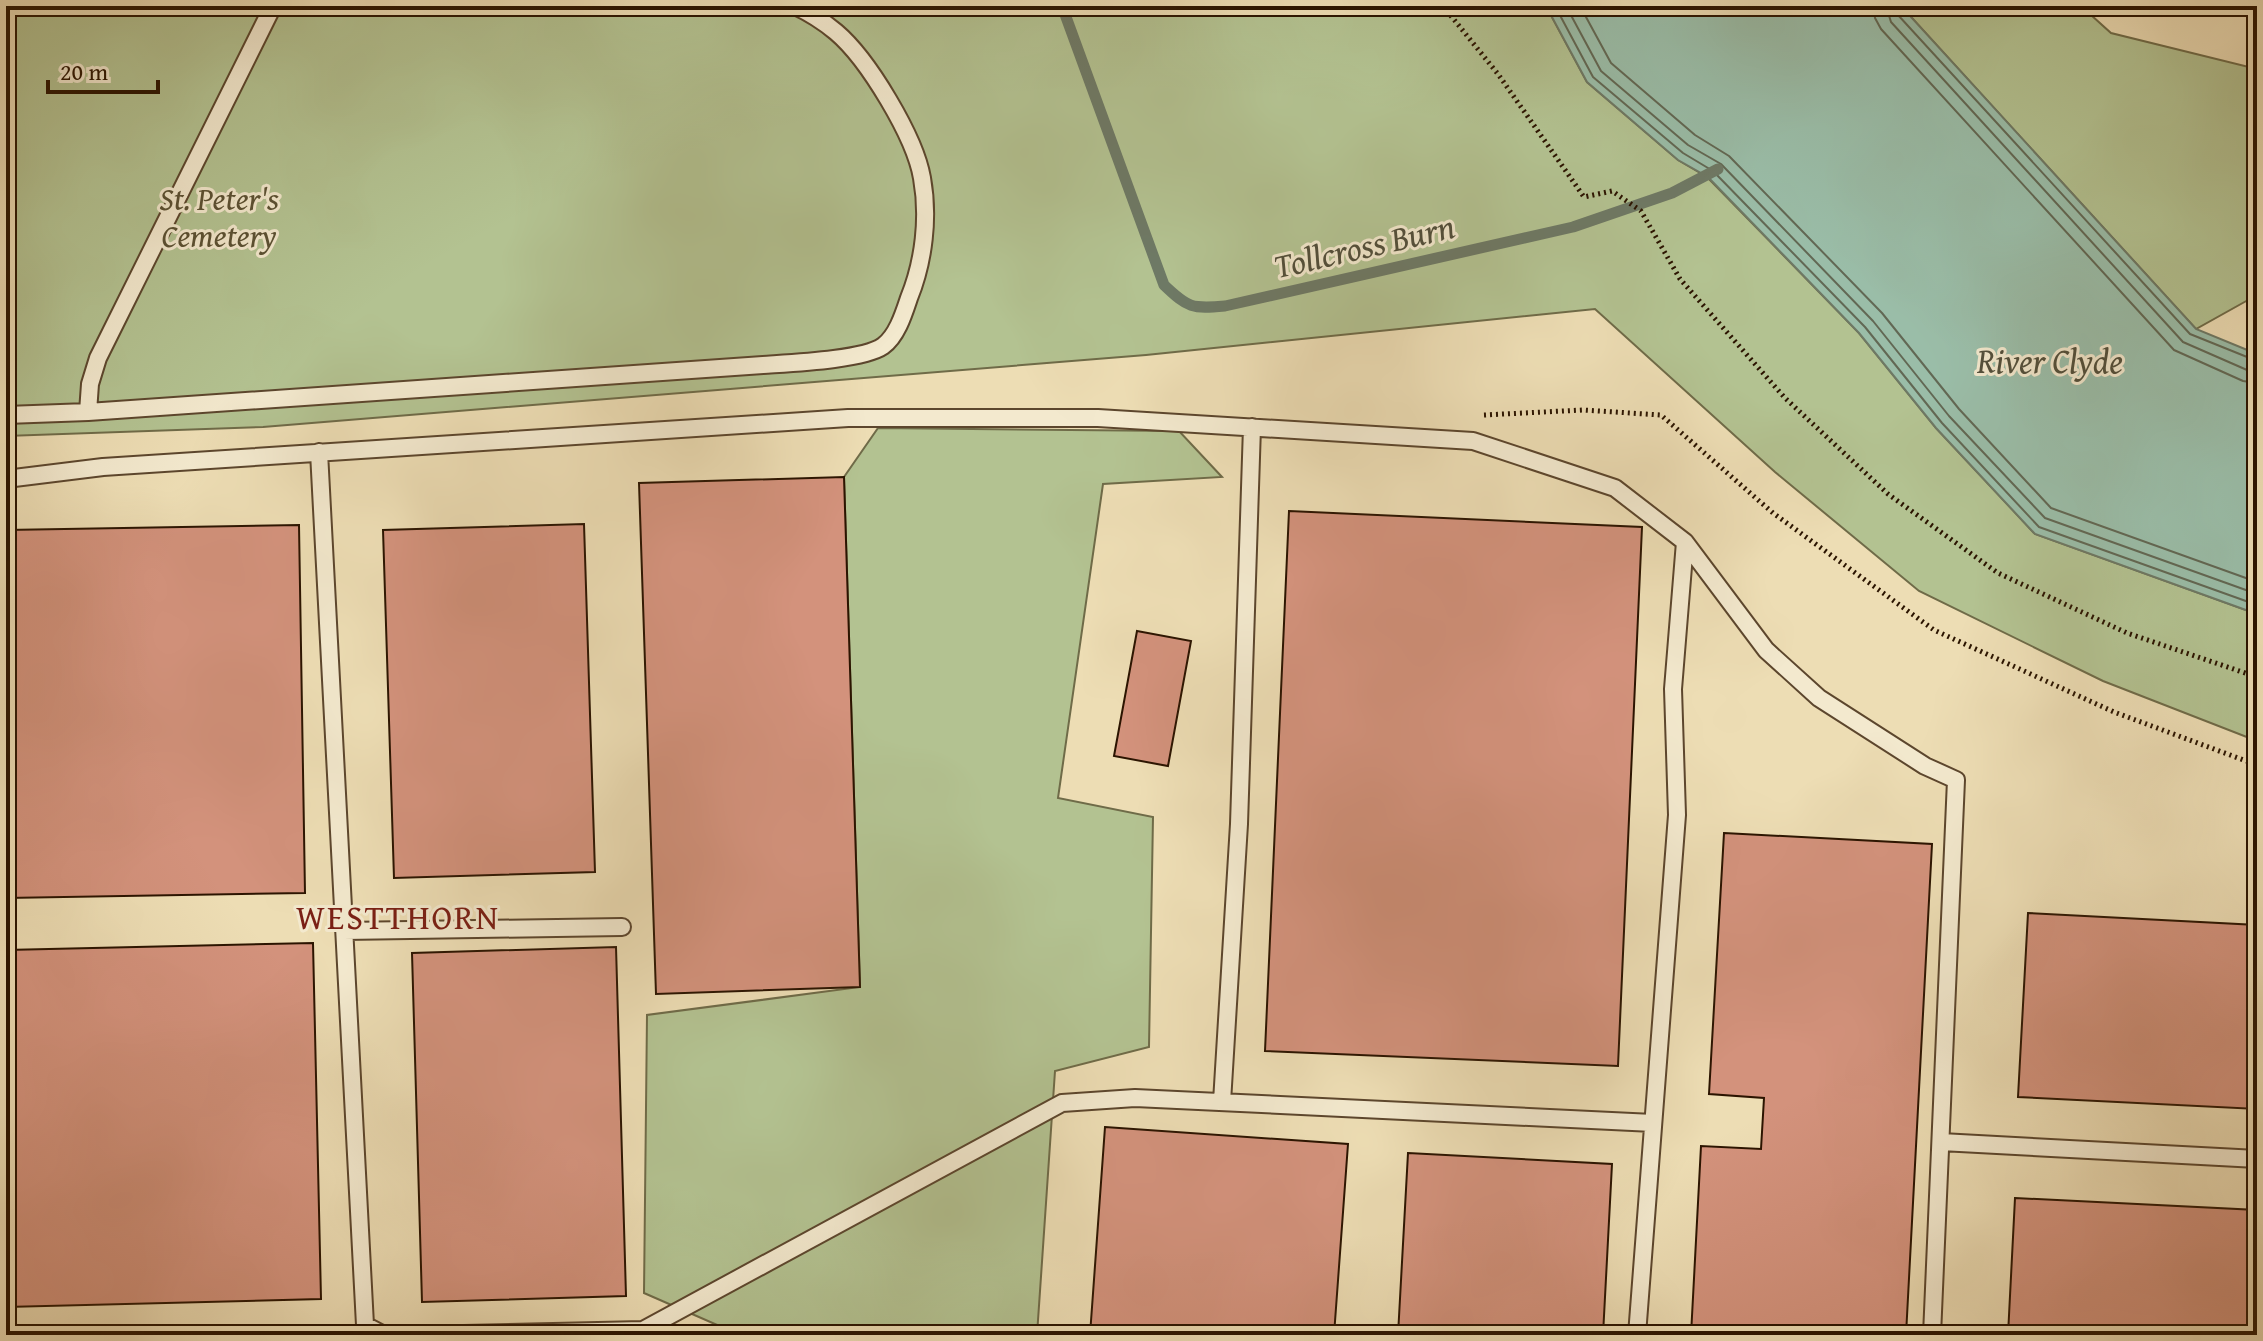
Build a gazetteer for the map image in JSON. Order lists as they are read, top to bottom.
{
  "districts": ["WESTTHORN"],
  "water": ["Tollcross Burn", "River Clyde"],
  "parks": ["St. Peter's Cemetery"],
  "scale_bar": "20 m"
}
